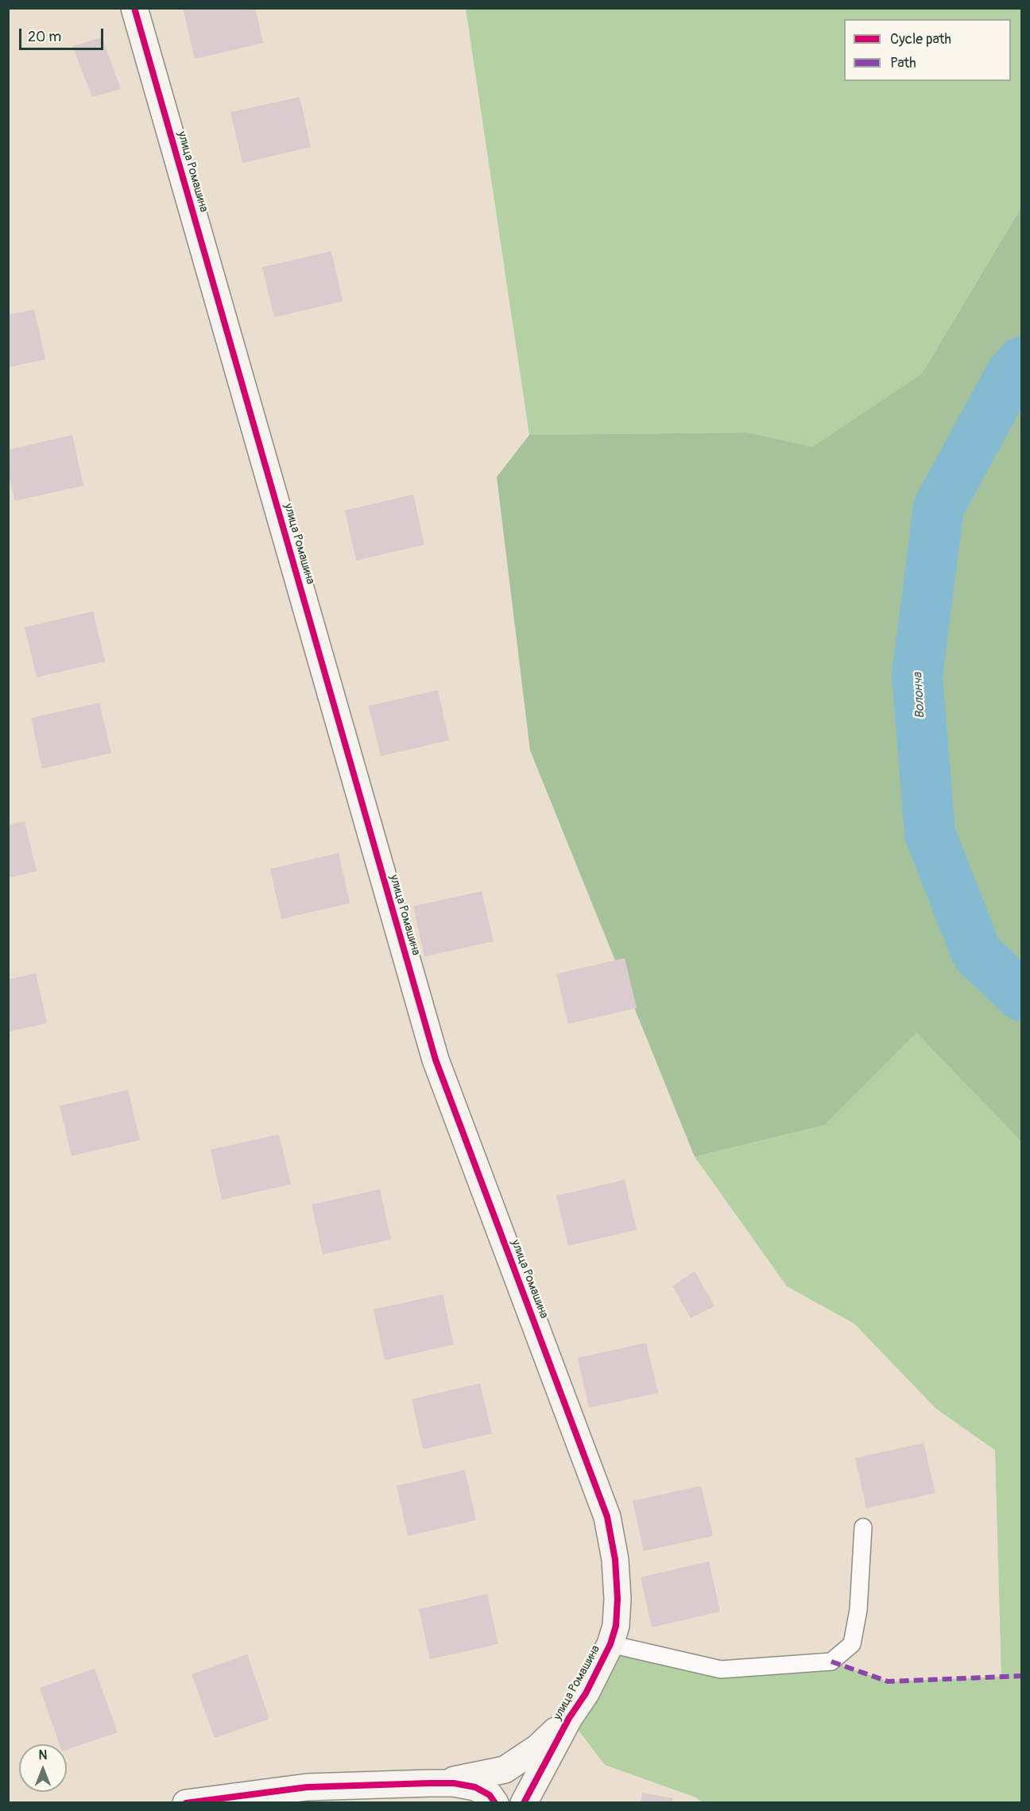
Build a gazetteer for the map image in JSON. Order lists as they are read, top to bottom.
{
  "streets": {
    "street": ["улица Ромашина"]
  },
  "water": ["Волонча"],
  "legend": ["Cycle path", "Path"],
  "scale_bar": "20 m",
  "north": "top"
}
